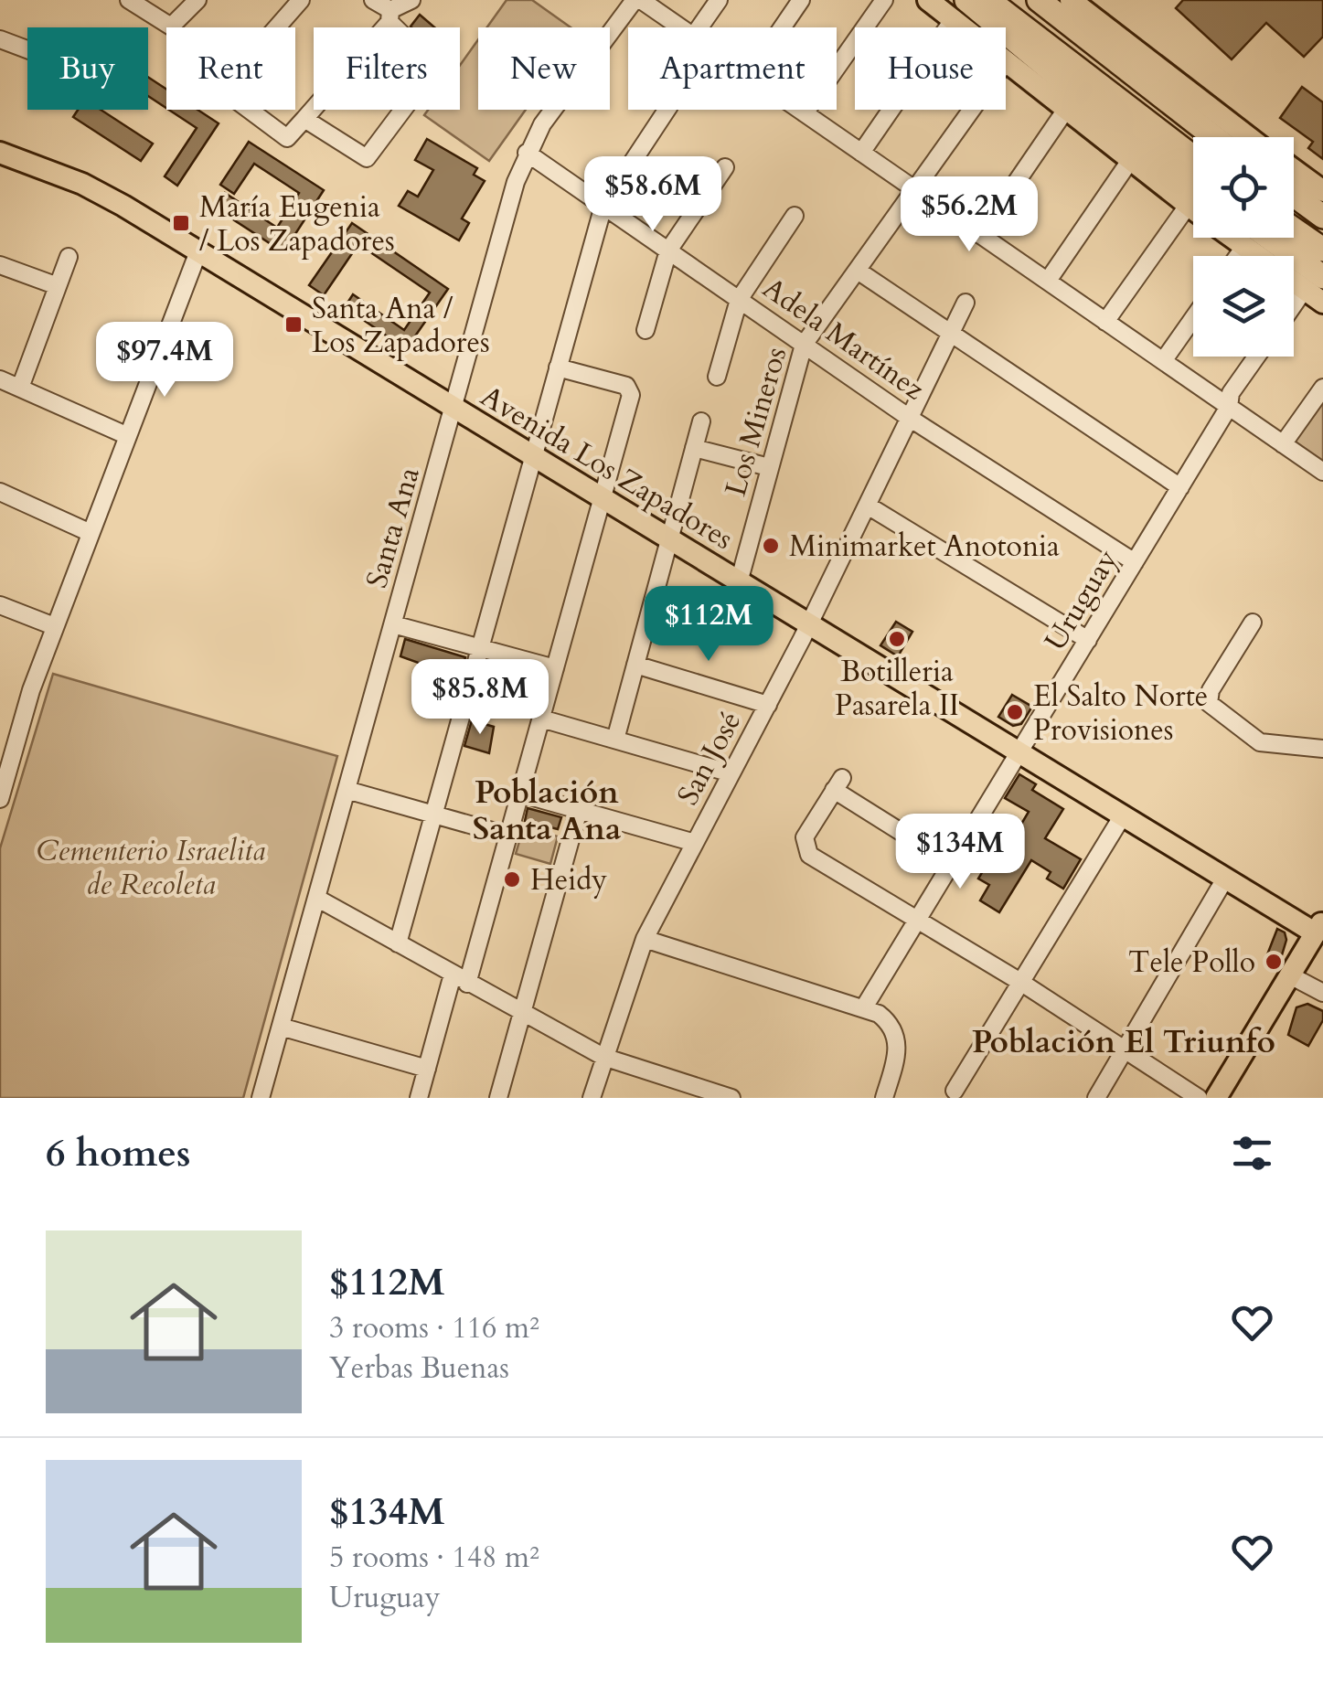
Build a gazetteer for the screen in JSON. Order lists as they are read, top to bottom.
{
  "streets": {
    "main road": ["Avenida Los Zapadores"],
    "street": [
      "Adela Martínez",
      "Los Mineros",
      "Santa Ana",
      "Uruguay",
      "San José"
    ]
  },
  "crossings": [
    ["Adela Martínez", "Los Mineros"],
    ["Adela Martínez", "Santa Ana"],
    ["Adela Martínez", "Uruguay"],
    ["Adela Martínez", "San José"],
    ["Los Mineros", "Avenida Los Zapadores"],
    ["Avenida Los Zapadores", "Santa Ana"],
    ["Avenida Los Zapadores", "Uruguay"],
    ["Avenida Los Zapadores", "San José"]
  ],
  "districts": ["Población Santa Ana", "Población El Triunfo"],
  "parks": ["Cementerio Israelita de Recoleta"],
  "places": {
    "transit": ["María Eugenia / Los Zapadores", "Santa Ana / Los Zapadores"],
    "other": [
      "Minimarket Anotonia",
      "Botilleria Pasarela II",
      "El Salto Norte Provisiones",
      "Heidy",
      "Tele Pollo"
    ]
  },
  "page": {
    "chip": [
      "Buy",
      "Rent",
      "Filters",
      "New",
      "Apartment",
      "House"
    ],
    "price": [
      "$58.6M",
      "$56.2M",
      "$97.4M",
      "$112M",
      "$85.8M",
      "$134M"
    ],
    "heading": "6 homes",
    "list": [
      {
        "name": "$112M",
        "note": "3 rooms · 116 m² · Yerbas Buenas"
      },
      {
        "name": "$134M",
        "note": "5 rooms · 148 m² · Uruguay"
      }
    ]
  }
}
